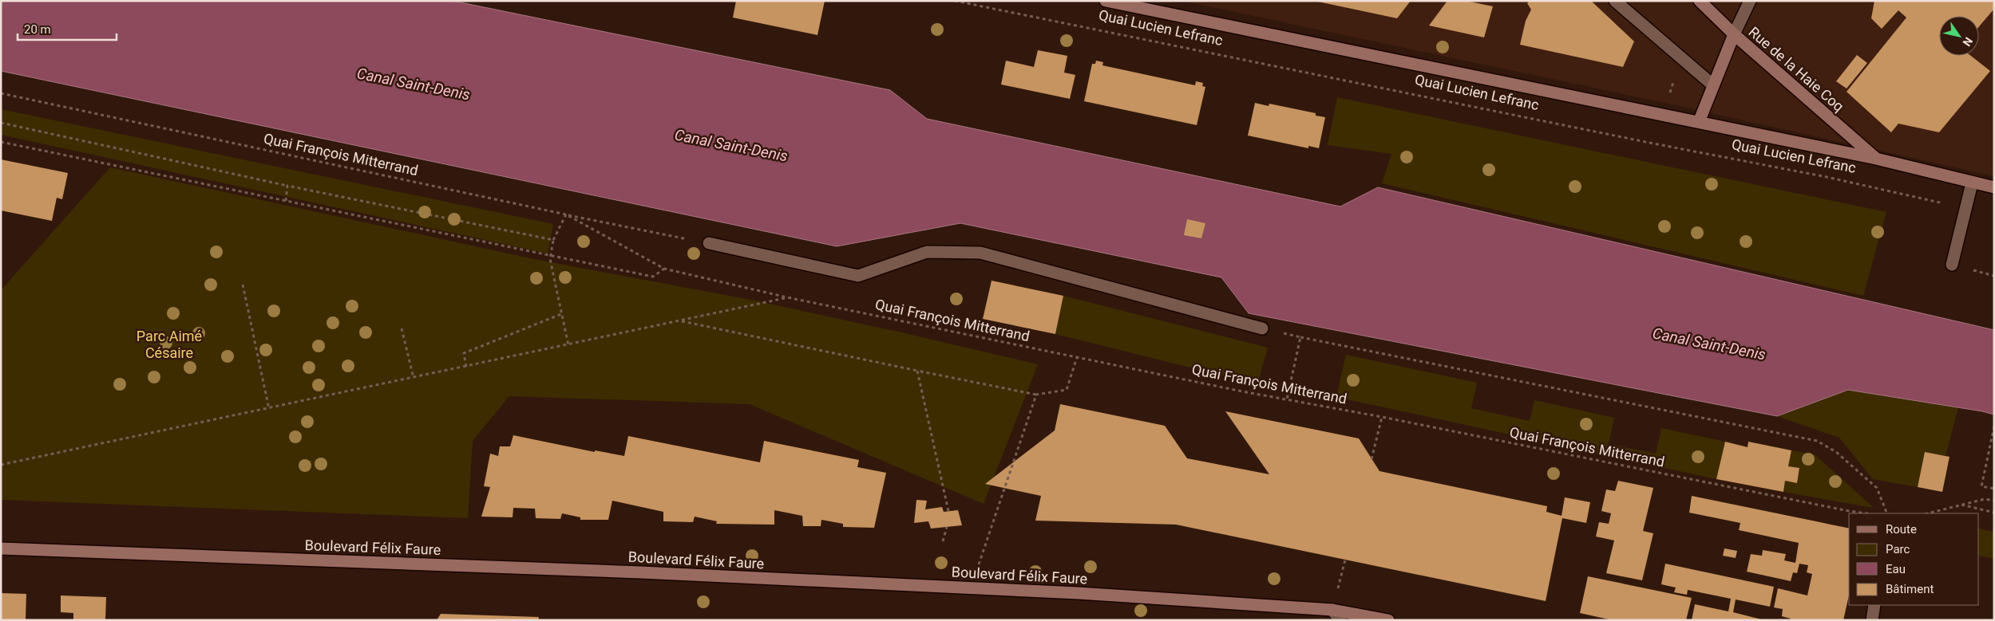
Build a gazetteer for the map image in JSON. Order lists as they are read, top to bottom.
{
  "streets": {
    "street": ["Quai Lucien Lefranc", "Rue de la Haie Coq", "Boulevard Félix Faure"],
    "path": ["Quai François Mitterrand"]
  },
  "crossings": [
    ["Quai Lucien Lefranc", "Rue de la Haie Coq"]
  ],
  "water": ["Canal Saint-Denis"],
  "parks": ["Parc Aimé Césaire"],
  "legend": [
    "Route",
    "Parc",
    "Eau",
    "Bâtiment"
  ],
  "scale_bar": "20 m",
  "north": "bottom right"
}
